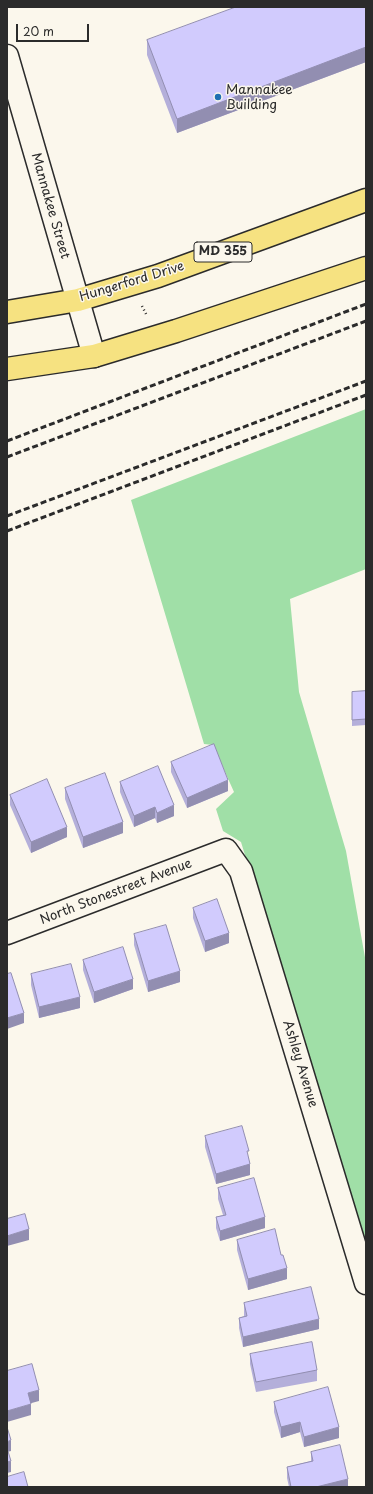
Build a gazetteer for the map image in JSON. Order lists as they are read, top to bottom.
{
  "streets": {
    "main road": ["MD 355", "Hungerford Drive"],
    "street": ["Mannakee Street", "North Stonestreet Avenue", "Ashley Avenue"]
  },
  "crossings": [
    ["Mannakee Street", "Hungerford Drive"],
    ["North Stonestreet Avenue", "Ashley Avenue"]
  ],
  "places": ["Mannakee Building"],
  "scale_bar": "20 m"
}
